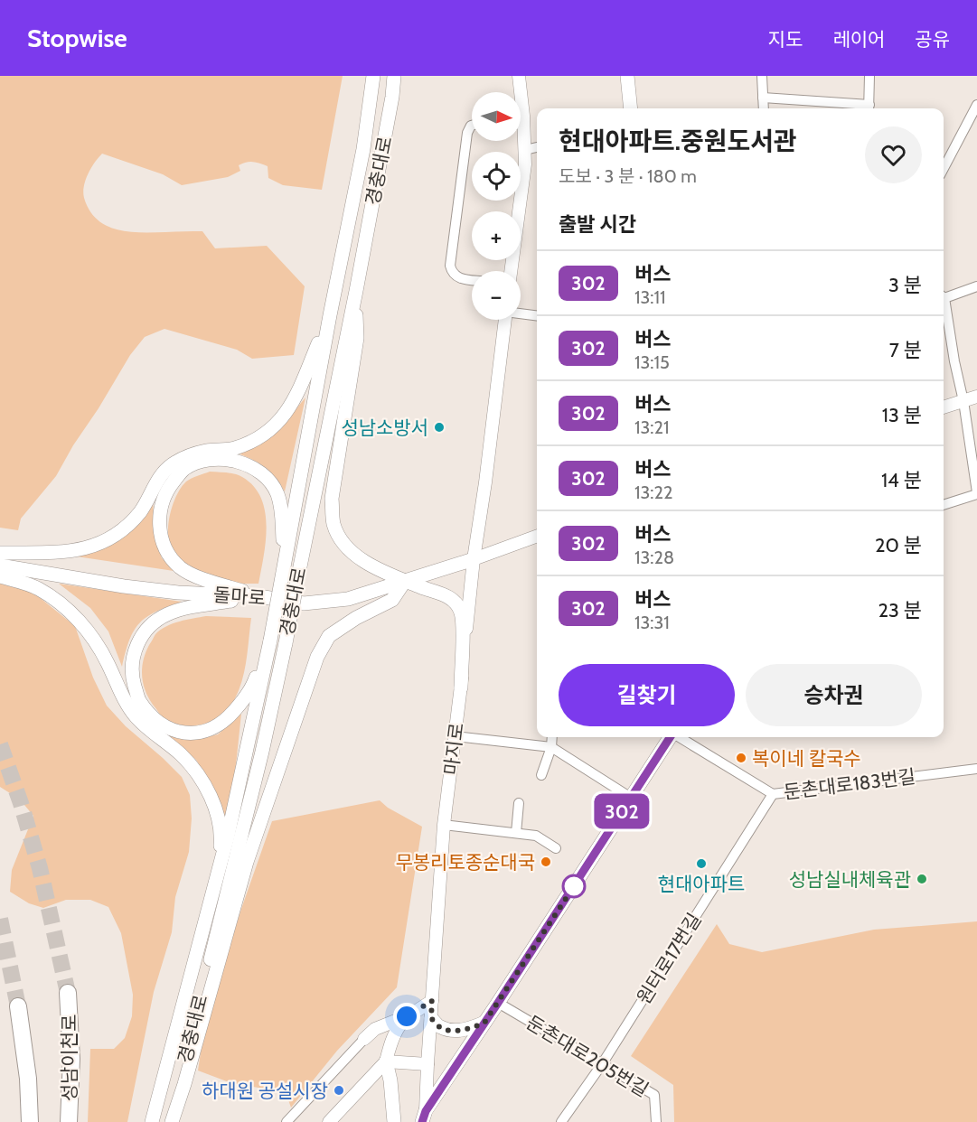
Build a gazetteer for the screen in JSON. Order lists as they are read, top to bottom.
{
  "streets": {
    "highway": ["성남이천로"],
    "main road": ["경충대로", "돌마로"],
    "street": [
      "마지로",
      "둔촌대로183번길",
      "원터로17번길",
      "둔촌대로205번길"
    ]
  },
  "crossings": [
    ["돌마로", "마지로"],
    ["둔촌대로183번길", "원터로17번길"],
    ["원터로17번길", "둔촌대로205번길"]
  ],
  "places": [
    "성남소방서",
    "복이네 칼국수",
    "무봉리토종순대국",
    "현대아파트",
    "성남실내체육관",
    "하대원 공설시장"
  ],
  "lines": ["bus line 302"],
  "north": "right",
  "page": {
    "header": "Stopwise",
    "nav": ["지도", "레이어", "공유"],
    "on_map": "302",
    "map_buttons": ["+", "−"],
    "heading": [
      ["현대아파트.중원도서관", "도보 · 3 분 · 180 m"],
      "출발 시간"
    ],
    "list": [
      {
        "mark": "302",
        "name": "버스",
        "note": "13:11",
        "value": "3 분"
      },
      {
        "mark": "302",
        "name": "버스",
        "note": "13:15",
        "value": "7 분"
      },
      {
        "mark": "302",
        "name": "버스",
        "note": "13:21",
        "value": "13 분"
      },
      {
        "mark": "302",
        "name": "버스",
        "note": "13:22",
        "value": "14 분"
      },
      {
        "mark": "302",
        "name": "버스",
        "note": "13:28",
        "value": "20 분"
      },
      {
        "mark": "302",
        "name": "버스",
        "note": "13:31",
        "value": "23 분"
      }
    ],
    "buttons": ["길찾기", "승차권"]
  }
}
